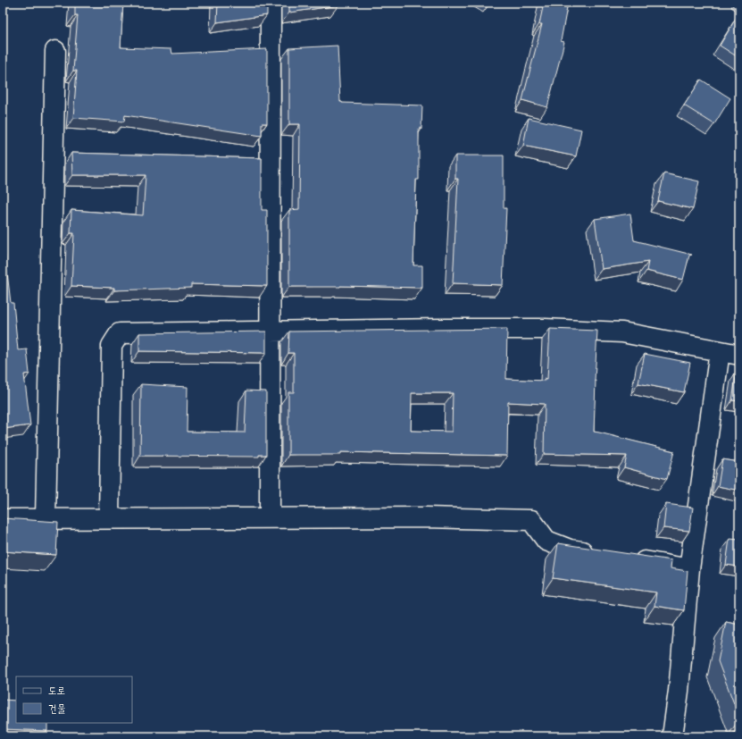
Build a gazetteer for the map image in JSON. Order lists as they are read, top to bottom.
{
  "legend": ["도로", "건물"]
}
